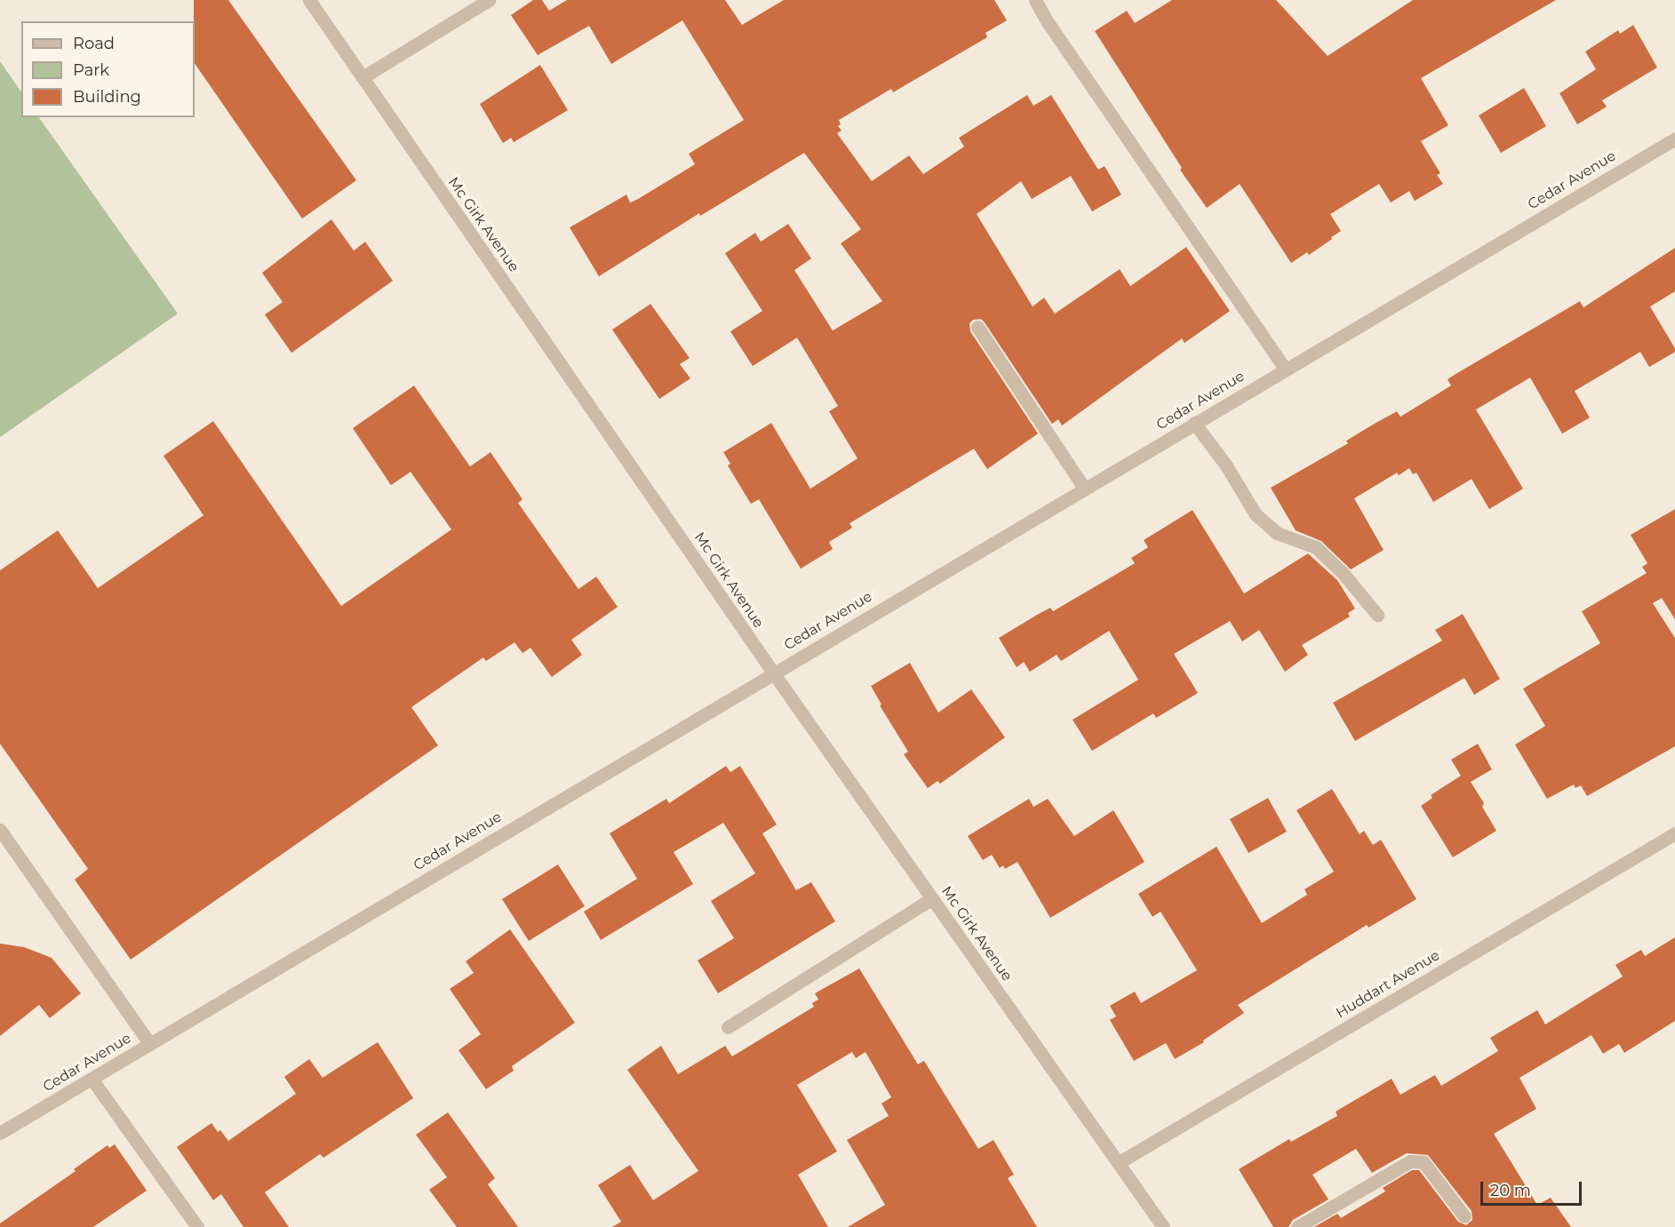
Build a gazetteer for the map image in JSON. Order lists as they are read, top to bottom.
{
  "streets": {
    "street": ["Cedar Avenue", "Mc Girk Avenue", "Huddart Avenue"]
  },
  "crossings": [
    ["Cedar Avenue", "Mc Girk Avenue"],
    ["Mc Girk Avenue", "Huddart Avenue"]
  ],
  "legend": ["Road", "Park", "Building"],
  "scale_bar": "20 m"
}
